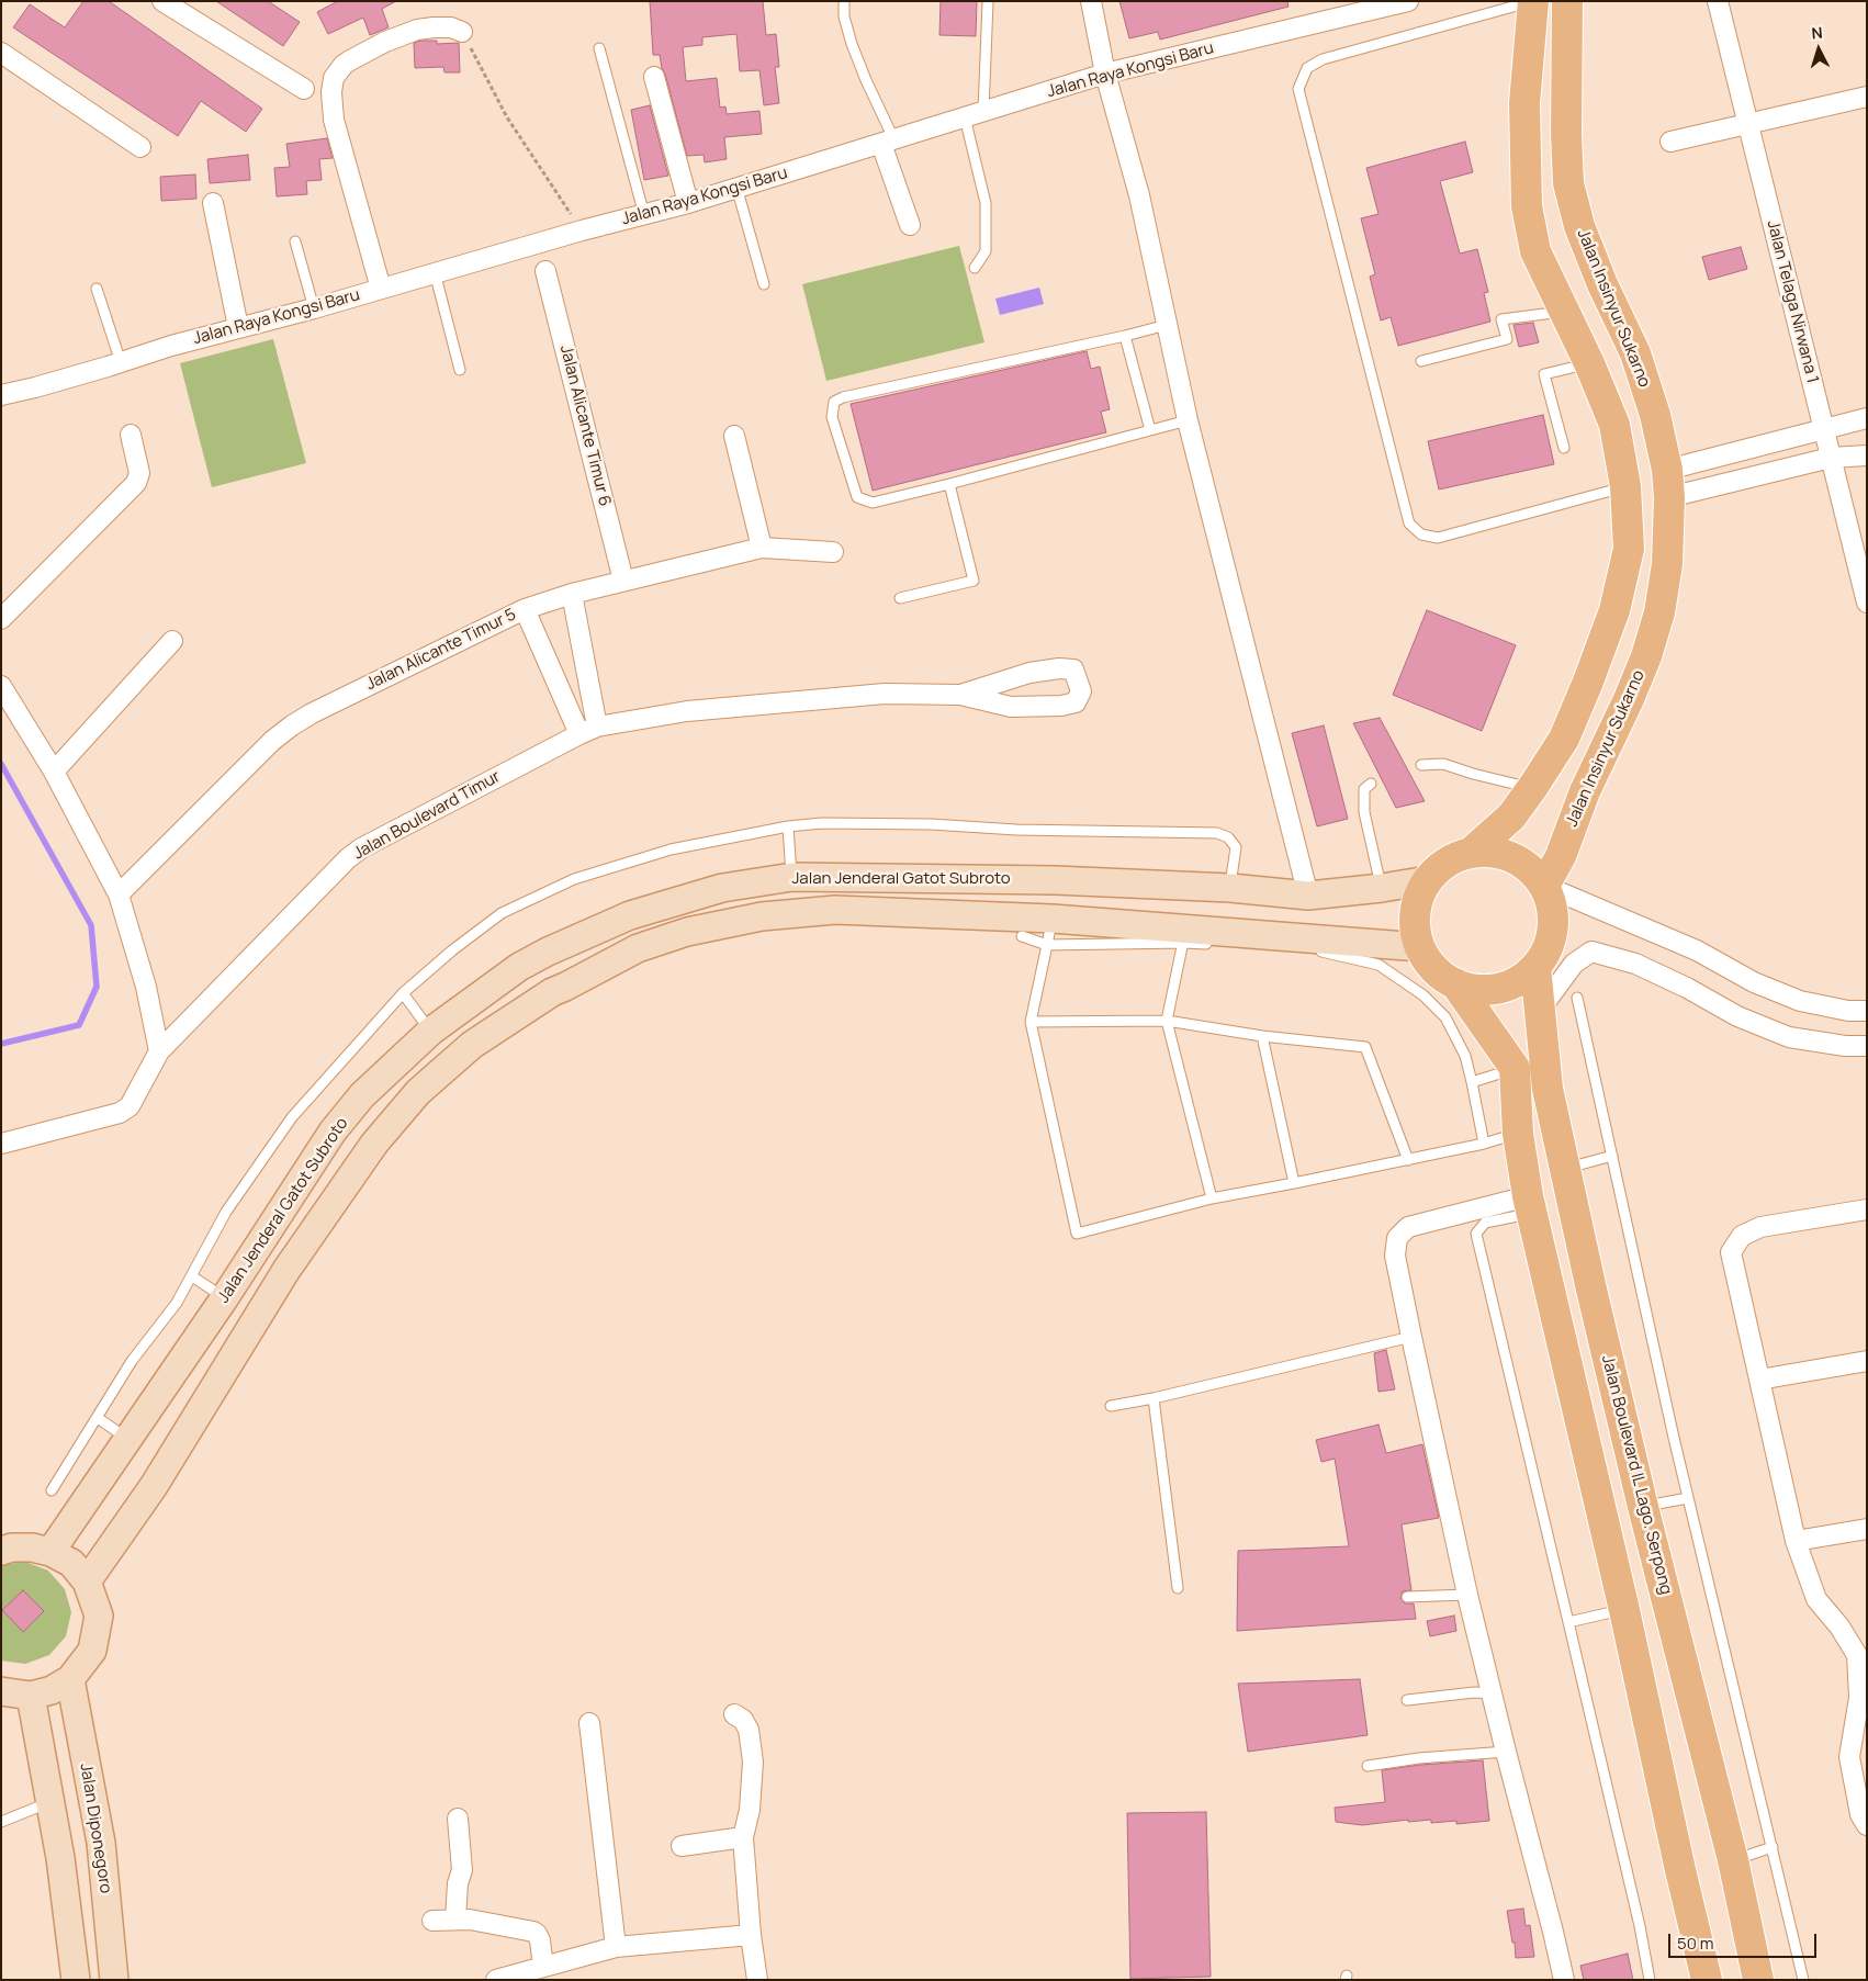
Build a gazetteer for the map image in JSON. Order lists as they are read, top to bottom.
{
  "streets": {
    "main road": ["Jalan Insinyur Sukarno", "Jalan Boulevard IL Lago. Serpong"],
    "street": [
      "Jalan Raya Kongsi Baru",
      "Jalan Telaga Nirwana 1",
      "Jalan Alicante Timur 6",
      "Jalan Alicante Timur 5",
      "Jalan Boulevard Timur",
      "Jalan Jenderal Gatot Subroto",
      "Jalan Diponegoro"
    ]
  },
  "crossings": [
    ["Jalan Insinyur Sukarno", "Jalan Jenderal Gatot Subroto"],
    ["Jalan Insinyur Sukarno", "Jalan Boulevard IL Lago. Serpong"],
    ["Jalan Alicante Timur 6", "Jalan Alicante Timur 5"],
    ["Jalan Jenderal Gatot Subroto", "Jalan Boulevard IL Lago. Serpong"]
  ],
  "scale_bar": "50 m",
  "north": "top"
}
